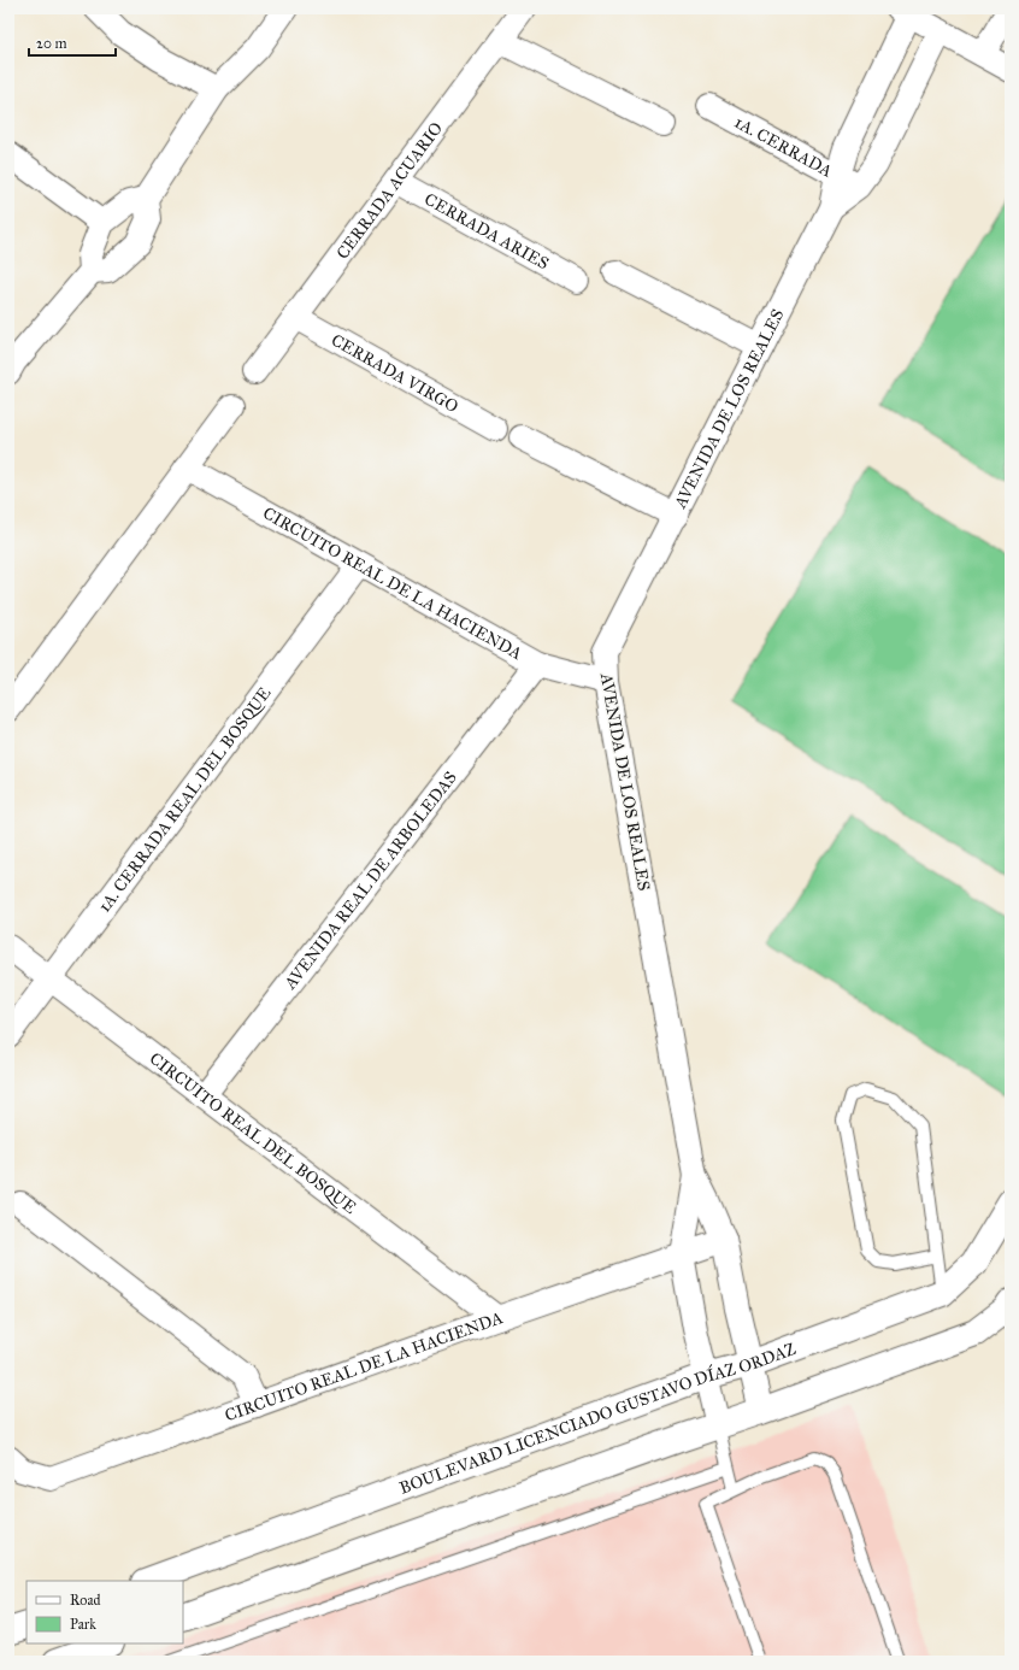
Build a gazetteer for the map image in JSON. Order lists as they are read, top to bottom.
{
  "streets": {
    "street": [
      "1A. CERRADA",
      "CERRADA ACUARIO",
      "CERRADA ARIES",
      "CERRADA VIRGO",
      "AVENIDA DE LOS REALES",
      "CIRCUITO REAL DE LA HACIENDA",
      "1A. CERRADA REAL DEL BOSQUE",
      "AVENIDA REAL DE ARBOLEDAS",
      "CIRCUITO REAL DEL BOSQUE",
      "BOULEVARD LICENCIADO GUSTAVO DÍAZ ORDAZ"
    ]
  },
  "crossings": [
    ["1A. CERRADA", "AVENIDA DE LOS REALES"],
    ["CERRADA ACUARIO", "CERRADA ARIES"],
    ["CERRADA ACUARIO", "CERRADA VIRGO"],
    ["AVENIDA DE LOS REALES", "CIRCUITO REAL DE LA HACIENDA"],
    ["AVENIDA DE LOS REALES", "BOULEVARD LICENCIADO GUSTAVO DÍAZ ORDAZ"],
    ["CIRCUITO REAL DE LA HACIENDA", "1A. CERRADA REAL DEL BOSQUE"],
    ["CIRCUITO REAL DE LA HACIENDA", "AVENIDA REAL DE ARBOLEDAS"],
    ["CIRCUITO REAL DE LA HACIENDA", "CIRCUITO REAL DEL BOSQUE"],
    ["1A. CERRADA REAL DEL BOSQUE", "CIRCUITO REAL DEL BOSQUE"],
    ["AVENIDA REAL DE ARBOLEDAS", "CIRCUITO REAL DEL BOSQUE"]
  ],
  "legend": ["Road", "Park"],
  "scale_bar": "20 m"
}
